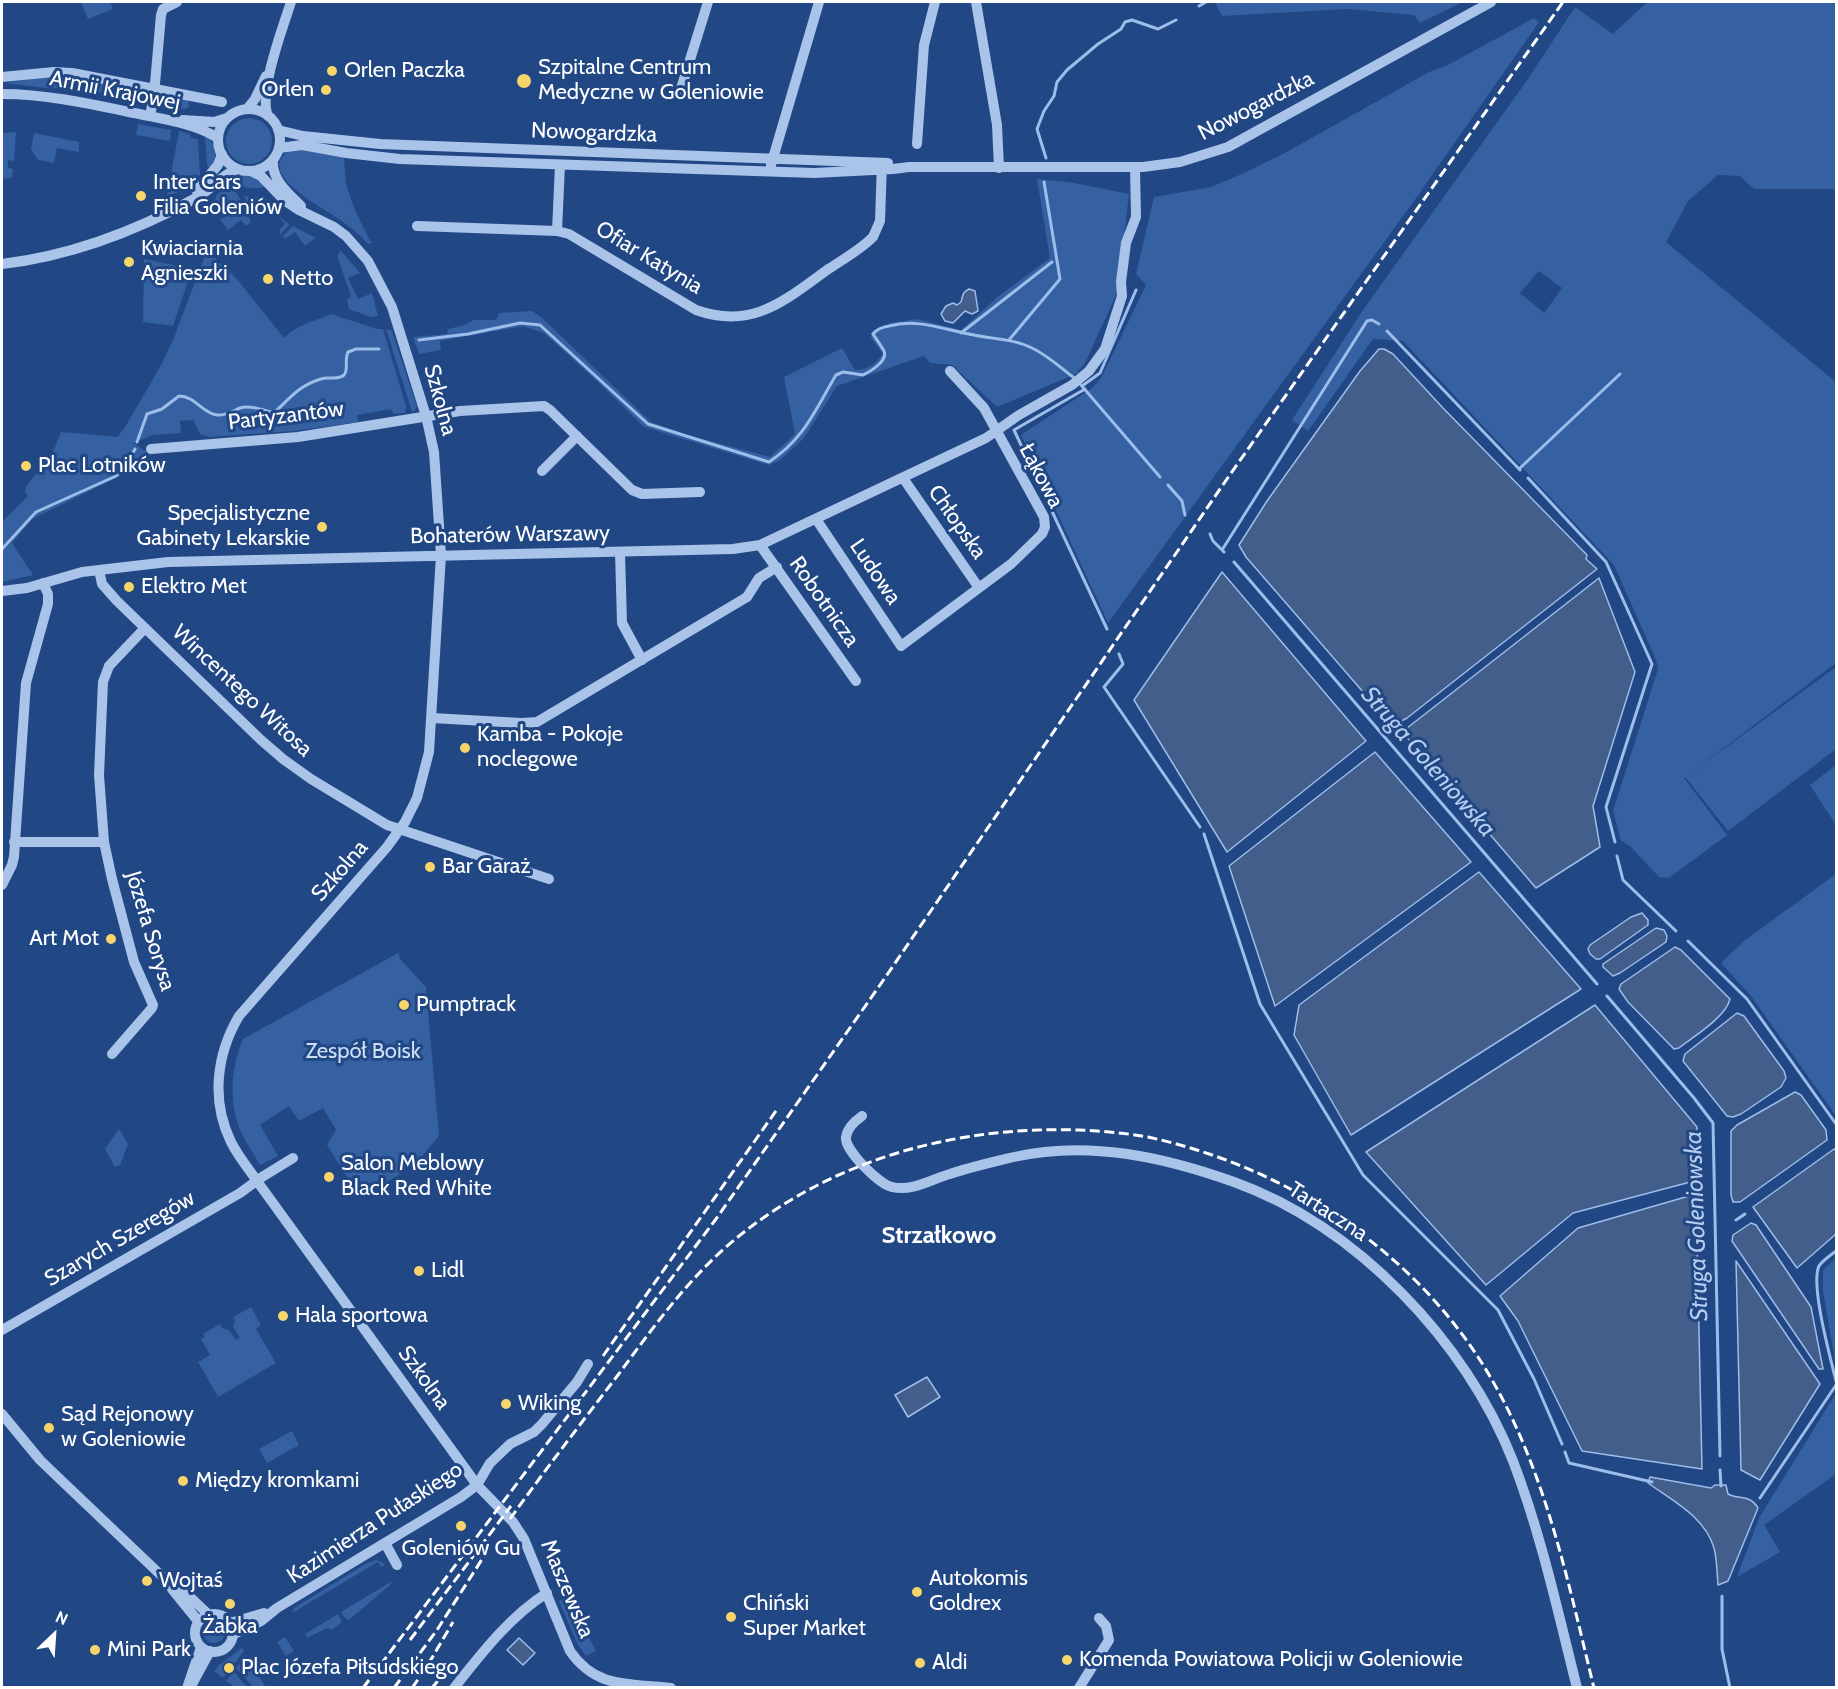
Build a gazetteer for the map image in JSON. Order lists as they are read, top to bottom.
{
  "streets": {
    "street": [
      "Armii Krajowej",
      "Nowogardzka",
      "Ofiar Katynia",
      "Szkolna",
      "Partyzantów",
      "Łąkowa",
      "Chłopska",
      "Bohaterów Warszawy",
      "Ludowa",
      "Robotnicza",
      "Wincentego Witosa",
      "Józefa Sorysa",
      "Tartaczna",
      "Szarych Szeregów",
      "Kazimierza Pułaskiego",
      "Maszewska"
    ]
  },
  "crossings": [
    ["Armii Krajowej", "Nowogardzka"],
    ["Armii Krajowej", "Szkolna"],
    ["Nowogardzka", "Ofiar Katynia"],
    ["Nowogardzka", "Szkolna"],
    ["Nowogardzka", "Bohaterów Warszawy"],
    ["Szkolna", "Partyzantów"],
    ["Szkolna", "Bohaterów Warszawy"],
    ["Szkolna", "Wincentego Witosa"],
    ["Szkolna", "Szarych Szeregów"],
    ["Szkolna", "Kazimierza Pułaskiego"],
    ["Szkolna", "Maszewska"],
    ["Łąkowa", "Chłopska"],
    ["Łąkowa", "Bohaterów Warszawy"],
    ["Łąkowa", "Ludowa"],
    ["Chłopska", "Bohaterów Warszawy"],
    ["Chłopska", "Ludowa"],
    ["Bohaterów Warszawy", "Ludowa"],
    ["Bohaterów Warszawy", "Robotnicza"],
    ["Bohaterów Warszawy", "Wincentego Witosa"],
    ["Wincentego Witosa", "Józefa Sorysa"],
    ["Kazimierza Pułaskiego", "Maszewska"]
  ],
  "districts": ["Strzałkowo"],
  "water": ["Struga Goleniowska"],
  "parks": ["Zespół Boisk"],
  "places": [
    "Orlen Paczka",
    "Szpitalne Centrum Medyczne w Goleniowie",
    "Orlen",
    "Inter Cars Filia Goleniów",
    "Kwiaciarnia Agnieszki",
    "Netto",
    "Plac Lotników",
    "Specjalistyczne Gabinety Lekarskie",
    "Elektro Met",
    "Kamba - Pokoje noclegowe",
    "Bar Garaż",
    "Art Mot",
    "Pumptrack",
    "Salon Meblowy Black Red White",
    "Lidl",
    "Hala sportowa",
    "Wiking",
    "Sąd Rejonowy w Goleniowie",
    "Między kromkami",
    "Goleniów Gu",
    "Wojtaś",
    "Autokomis Goldrex",
    "Żabka",
    "Chiński Super Market",
    "Mini Park",
    "Komenda Powiatowa Policji w Goleniowie",
    "Aldi",
    "Plac Józefa Piłsudskiego"
  ],
  "north": "top right"
}
